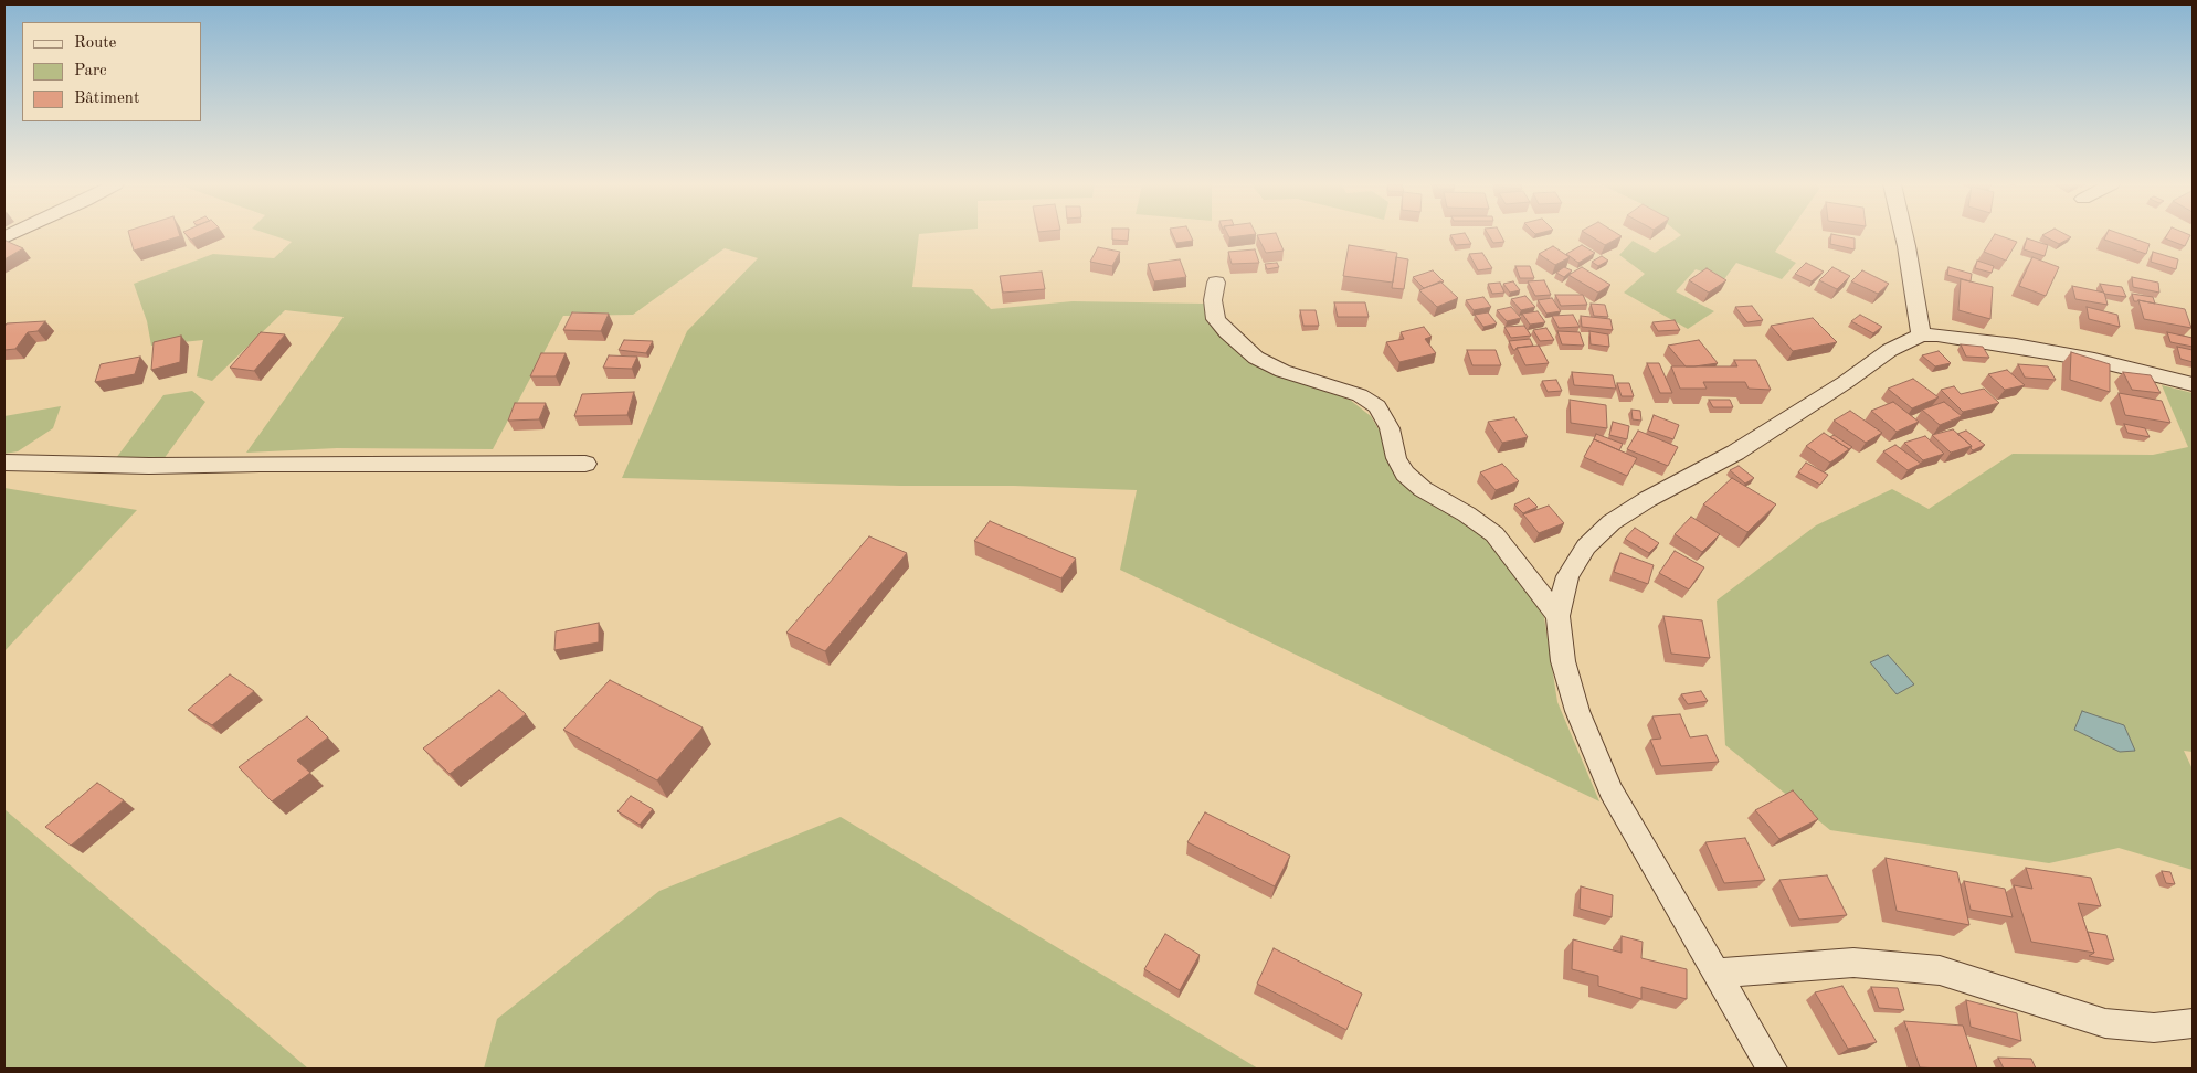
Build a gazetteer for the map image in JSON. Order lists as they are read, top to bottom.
{
  "legend": ["Route", "Parc", "Bâtiment"]
}
